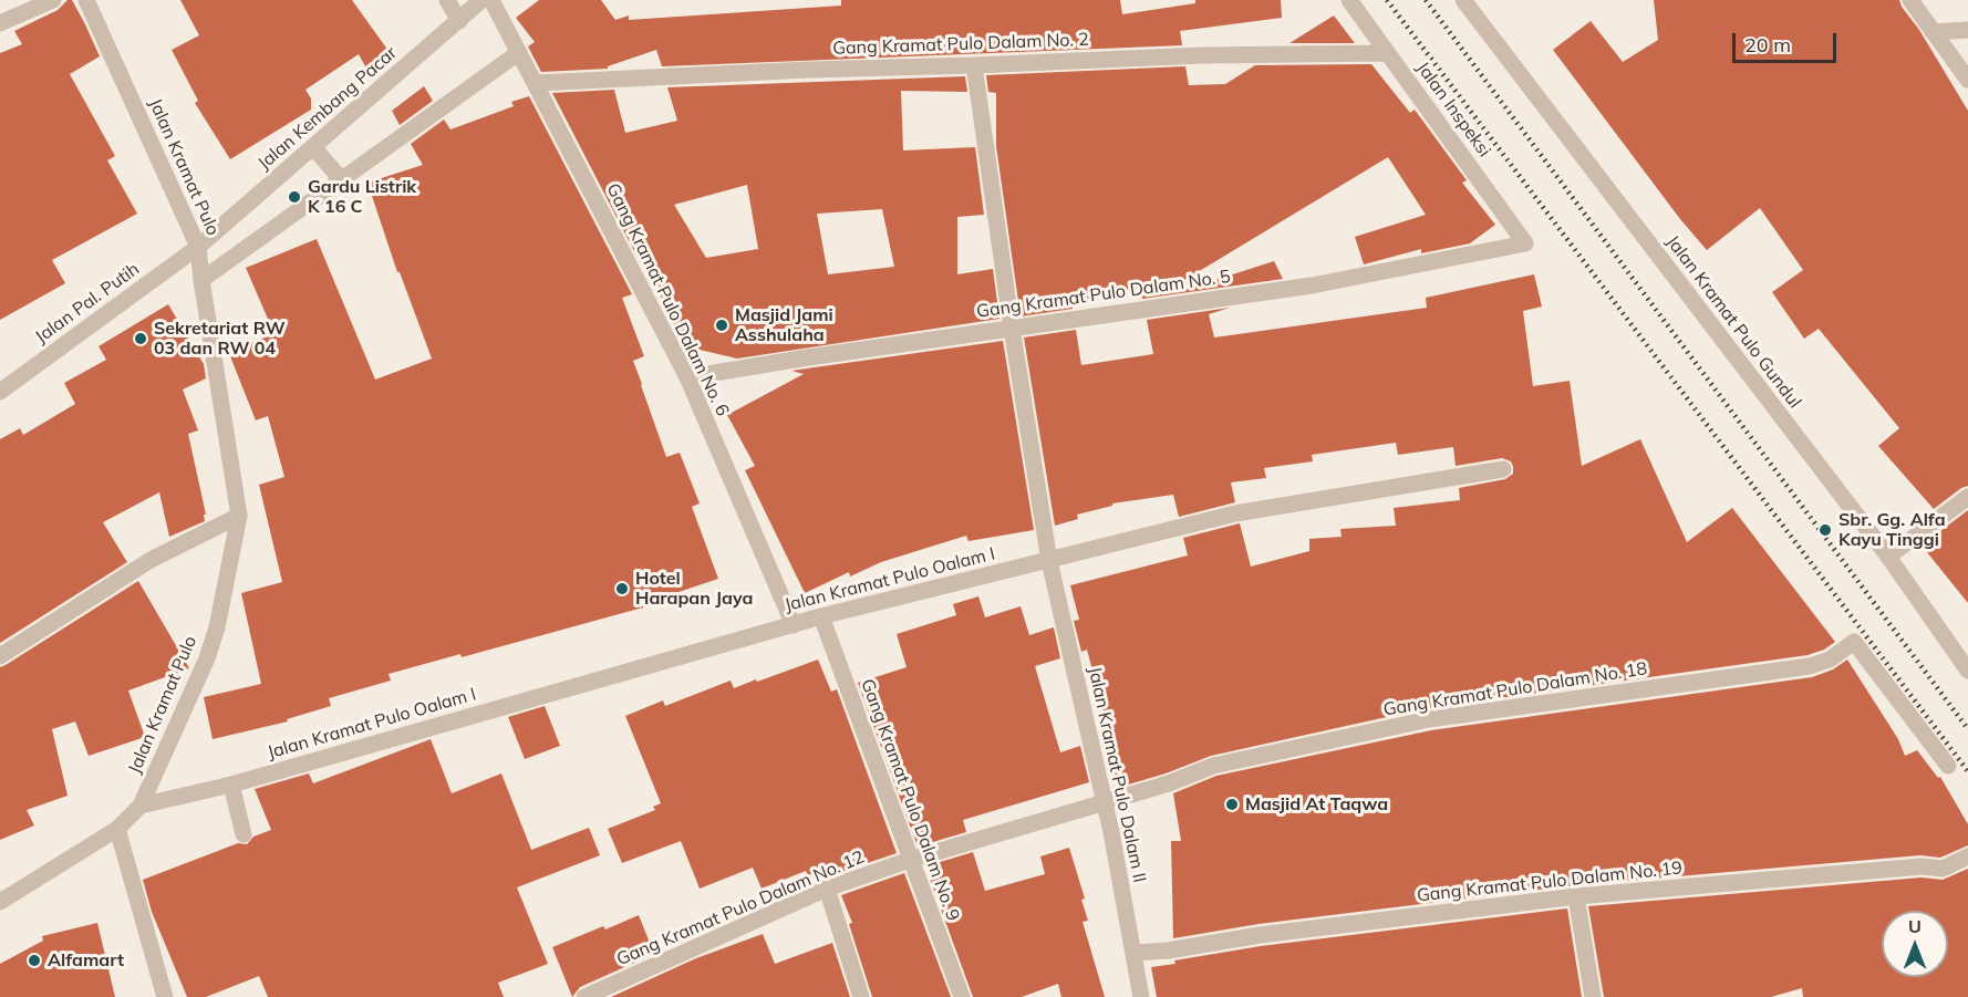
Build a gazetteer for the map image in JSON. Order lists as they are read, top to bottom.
{
  "streets": {
    "street": [
      "Gang Kramat Pulo Dalam No. 2",
      "Jalan Kembang Pacar",
      "Jalan Inspeksi",
      "Jalan Kramat Pulo",
      "Gang Kramat Pulo Dalam No. 5",
      "Gang Kramat Pulo Dalam No. 6",
      "Jalan Pal. Putih",
      "Jalan Kramat Pulo Gundul",
      "Jalan Kramat Pulo Oalam I",
      "Gang Kramat Pulo Dalam No. 18",
      "Jalan Kramat Pulo Dalam II",
      "Gang Kramat Pulo Dalam No. 9",
      "Gang Kramat Pulo Dalam No. 19",
      "Gang Kramat Pulo Dalam No. 12"
    ]
  },
  "crossings": [
    ["Gang Kramat Pulo Dalam No. 2", "Jalan Inspeksi"],
    ["Gang Kramat Pulo Dalam No. 2", "Gang Kramat Pulo Dalam No. 6"],
    ["Gang Kramat Pulo Dalam No. 2", "Jalan Kramat Pulo Dalam II"],
    ["Jalan Kembang Pacar", "Jalan Kramat Pulo"],
    ["Jalan Kembang Pacar", "Gang Kramat Pulo Dalam No. 6"],
    ["Jalan Kembang Pacar", "Jalan Pal. Putih"],
    ["Jalan Inspeksi", "Gang Kramat Pulo Dalam No. 5"],
    ["Jalan Kramat Pulo", "Jalan Pal. Putih"],
    ["Jalan Kramat Pulo", "Jalan Kramat Pulo Oalam I"],
    ["Gang Kramat Pulo Dalam No. 5", "Gang Kramat Pulo Dalam No. 6"],
    ["Gang Kramat Pulo Dalam No. 5", "Jalan Kramat Pulo Dalam II"],
    ["Gang Kramat Pulo Dalam No. 6", "Jalan Kramat Pulo Oalam I"],
    ["Jalan Kramat Pulo Oalam I", "Jalan Kramat Pulo Dalam II"],
    ["Jalan Kramat Pulo Oalam I", "Gang Kramat Pulo Dalam No. 9"],
    ["Gang Kramat Pulo Dalam No. 18", "Jalan Kramat Pulo Dalam II"],
    ["Gang Kramat Pulo Dalam No. 18", "Gang Kramat Pulo Dalam No. 12"],
    ["Jalan Kramat Pulo Dalam II", "Gang Kramat Pulo Dalam No. 19"],
    ["Jalan Kramat Pulo Dalam II", "Gang Kramat Pulo Dalam No. 12"],
    ["Gang Kramat Pulo Dalam No. 9", "Gang Kramat Pulo Dalam No. 12"]
  ],
  "places": [
    "Gardu Listrik K 16 C",
    "Masjid Jami Asshulaha",
    "Sekretariat RW 03 dan RW 04",
    "Sbr. Gg. Alfa Kayu Tinggi",
    "Hotel Harapan Jaya",
    "Masjid At Taqwa",
    "Alfamart"
  ],
  "scale_bar": "20 m",
  "north": "top"
}
